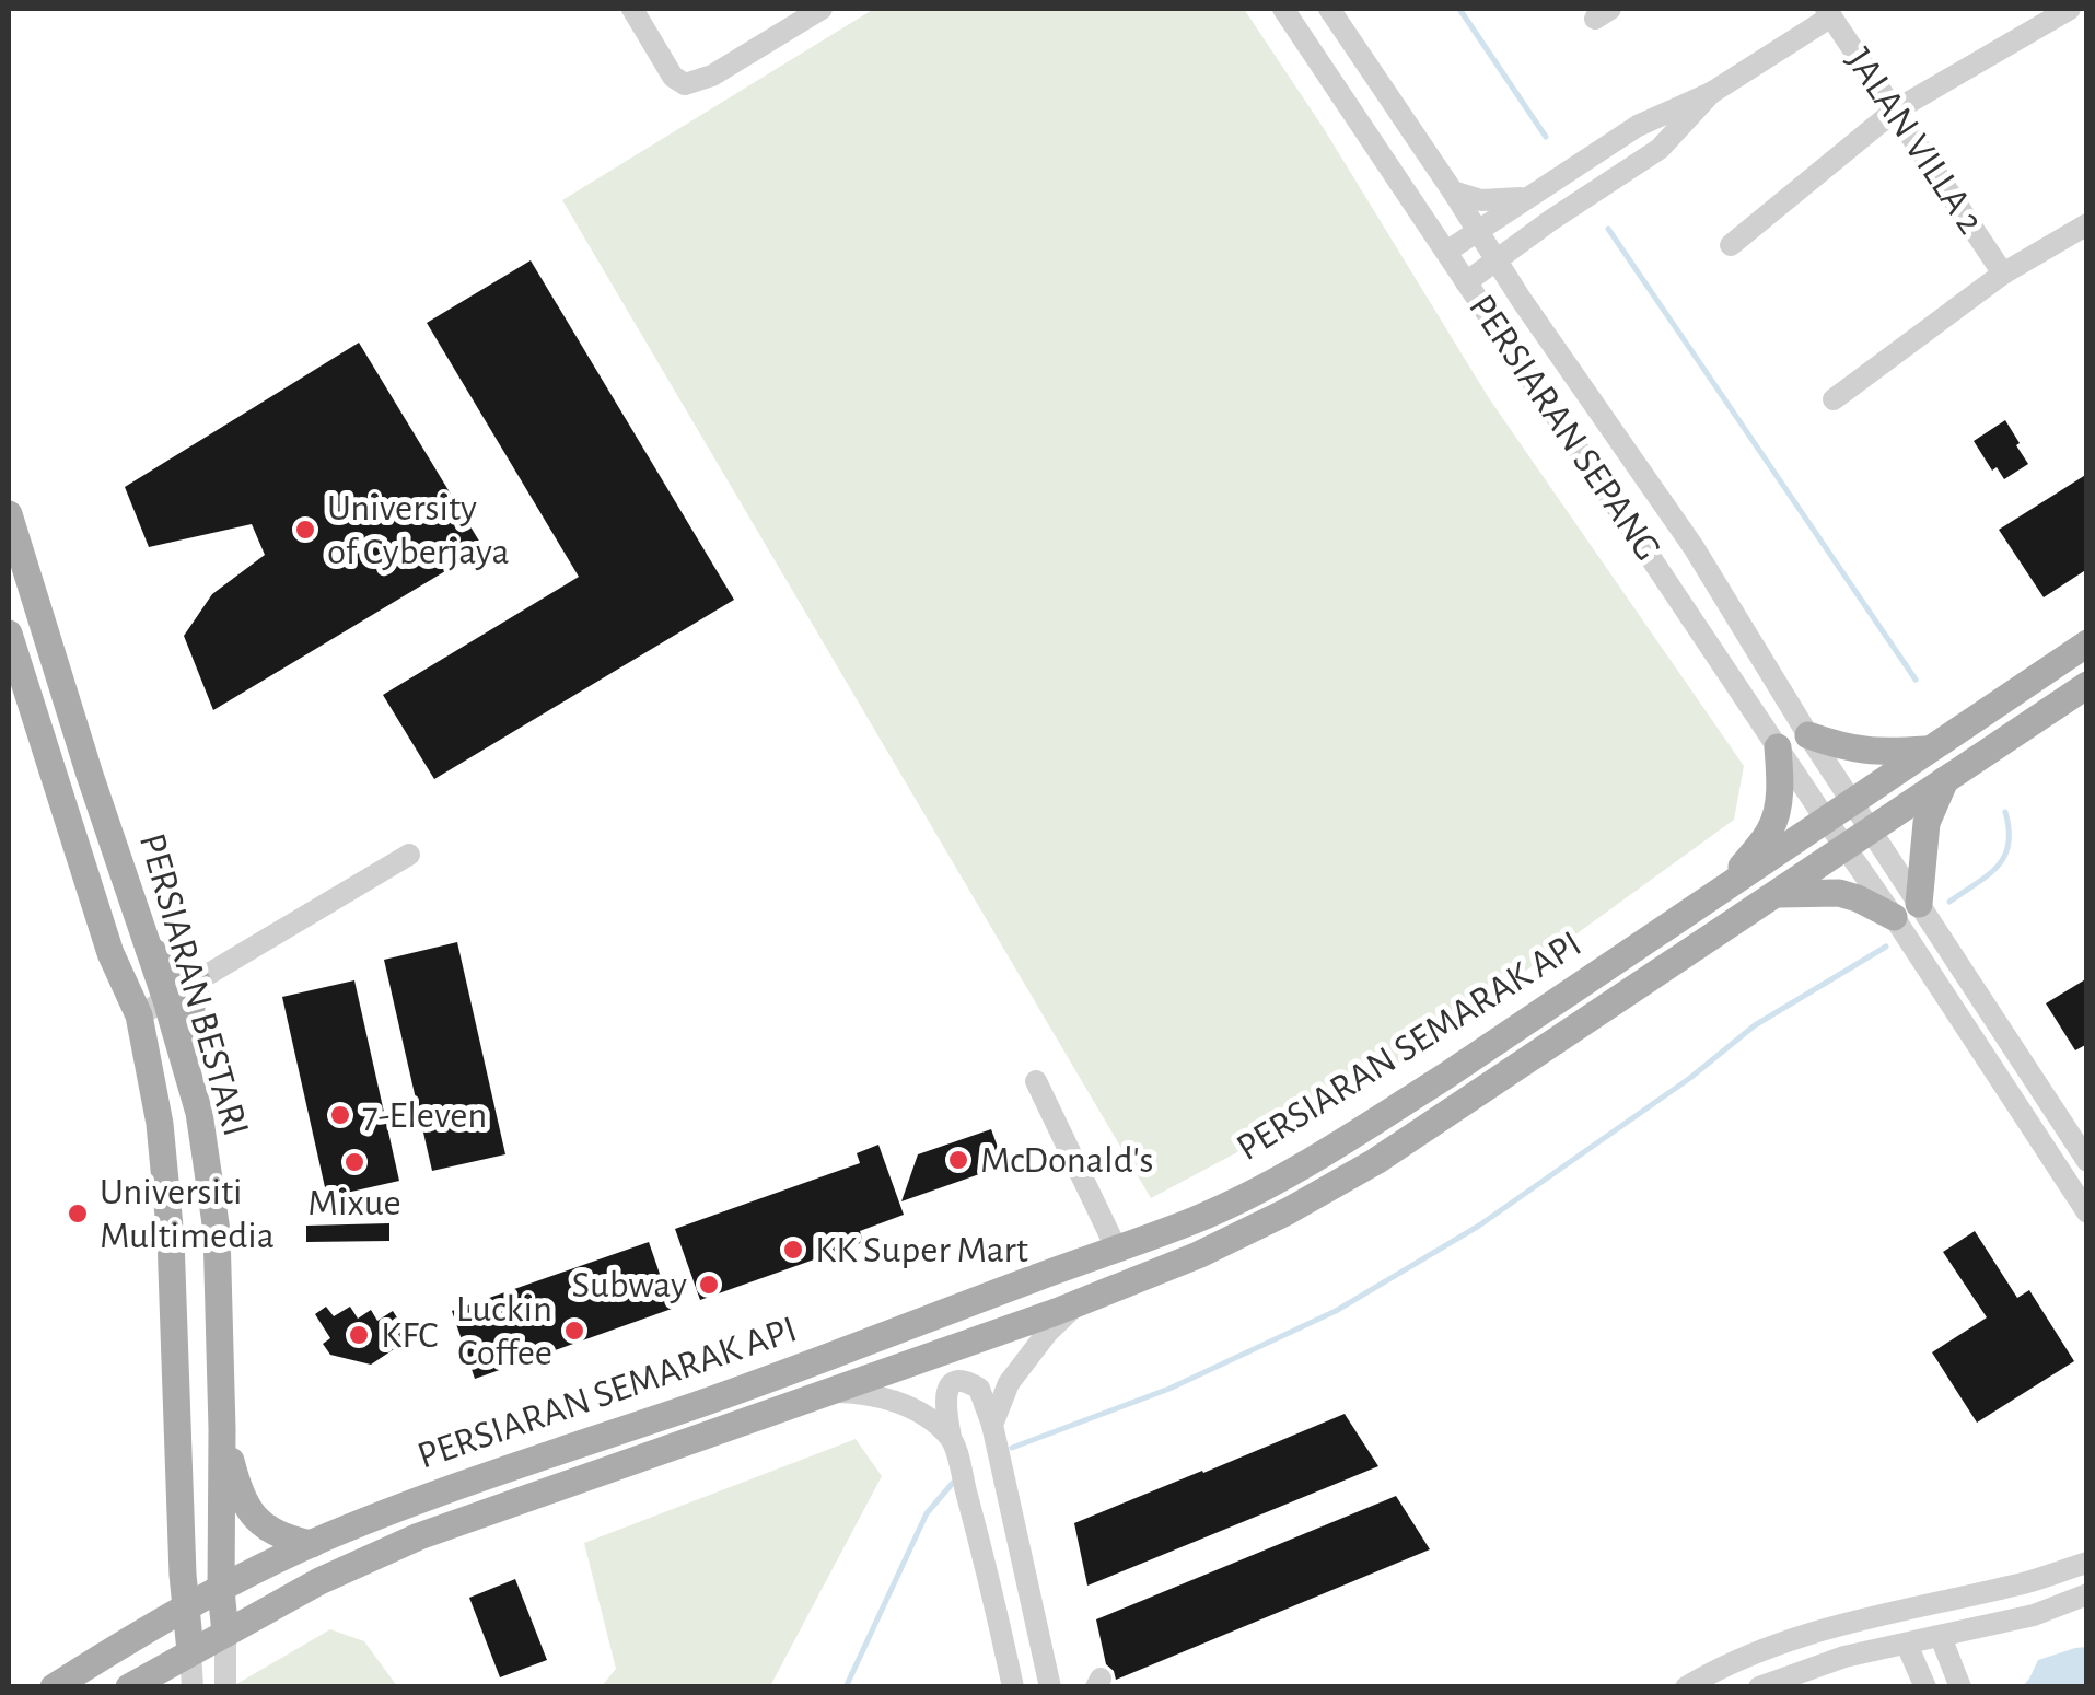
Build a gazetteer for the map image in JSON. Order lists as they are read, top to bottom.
{
  "streets": {
    "main road": ["PERSIARAN BESTARI", "PERSIARAN SEMARAK API"],
    "street": ["JALAN VILLA 2", "PERSIARAN SEPANG"]
  },
  "crossings": [
    ["PERSIARAN SEPANG", "PERSIARAN SEMARAK API"],
    ["PERSIARAN BESTARI", "PERSIARAN SEMARAK API"]
  ],
  "places": [
    "University of Cyberjaya",
    "7-Eleven",
    "McDonald's",
    "Mixue",
    "Universiti Multimedia",
    "KK Super Mart",
    "Subway",
    "Luckin Coffee",
    "KFC"
  ]
}
